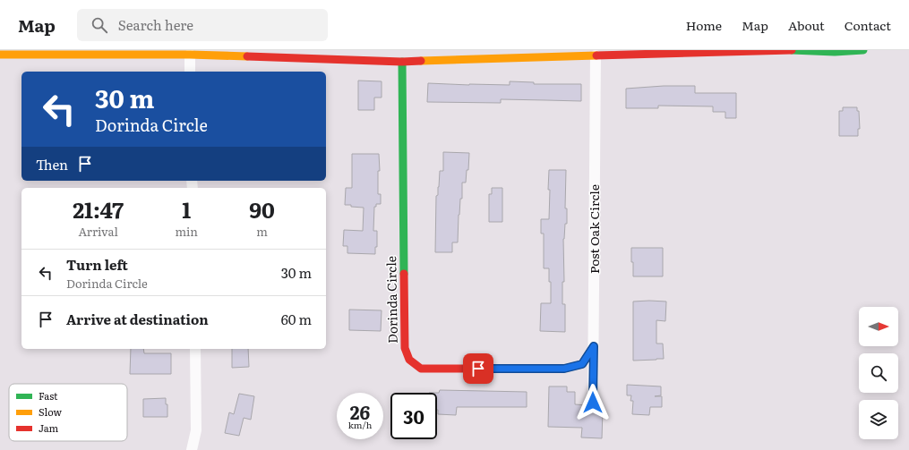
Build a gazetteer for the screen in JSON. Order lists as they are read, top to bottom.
{
  "streets": {
    "street": ["Post Oak Circle", "Dorinda Circle"]
  },
  "crossings": [
    ["Post Oak Circle", "Dorinda Circle"]
  ],
  "legend": ["Fast", "Slow", "Jam"],
  "north": "right",
  "page": {
    "header": "Map",
    "search": "Search here",
    "nav": [
      "Home",
      "Map",
      "About",
      "Contact"
    ],
    "turn": ["30 m", "Dorinda Circle"],
    "then": "Then",
    "eta": [
      "21:47",
      "Arrival",
      "1",
      "min",
      "90",
      "m"
    ],
    "list": [
      {
        "name": "Turn left",
        "note": "Dorinda Circle",
        "value": "30 m"
      },
      {
        "name": "Arrive at destination",
        "value": "60 m"
      }
    ],
    "speed": "26 km/h",
    "limit": "30"
  }
}
